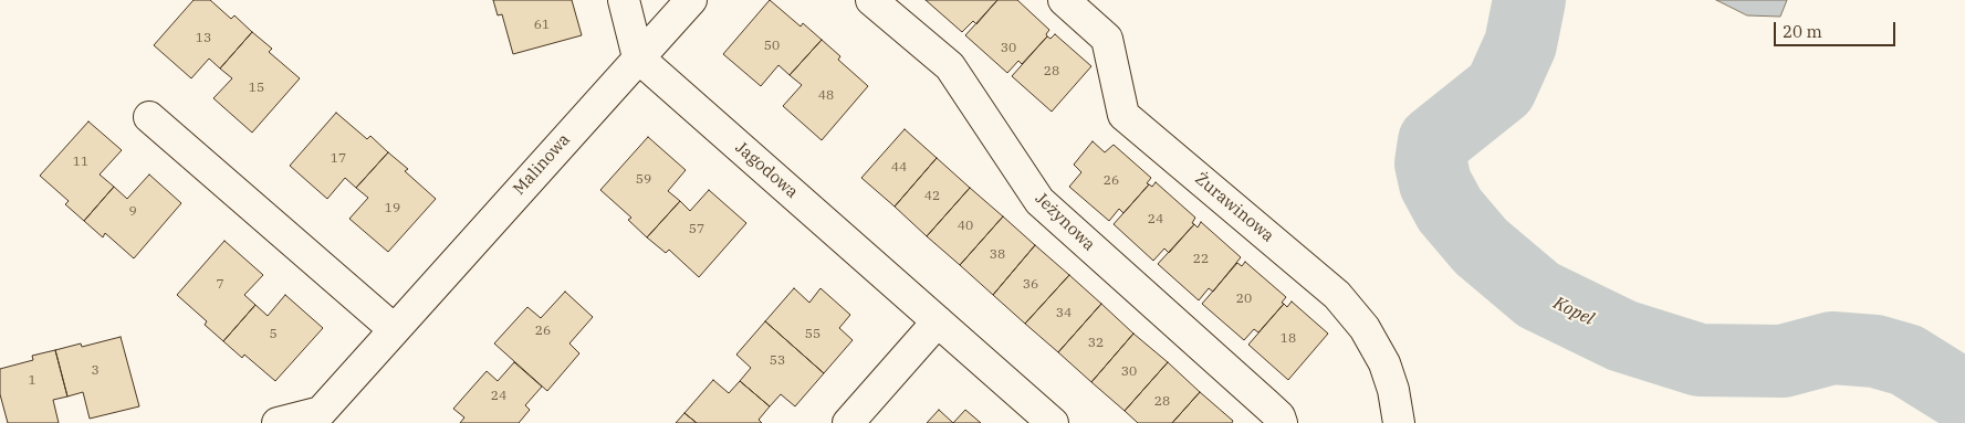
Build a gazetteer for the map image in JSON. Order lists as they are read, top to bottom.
{
  "streets": {
    "street": [
      "Malinowa",
      "Jagodowa",
      "Żurawinowa",
      "Jeżynowa"
    ]
  },
  "crossings": [
    ["Malinowa", "Jagodowa"]
  ],
  "water": ["Kopel"],
  "house_numbers": [
    "61",
    "13",
    "50",
    "30",
    "28",
    "15",
    "48",
    "17",
    "11",
    "44",
    "59",
    "26",
    "42",
    "19",
    "9",
    "24",
    "40",
    "57",
    "38",
    "22",
    "7",
    "36",
    "20",
    "34",
    "26",
    "5",
    "55",
    "18",
    "32",
    "53",
    "3",
    "30",
    "1",
    "24",
    "28"
  ],
  "scale_bar": "20 m"
}
